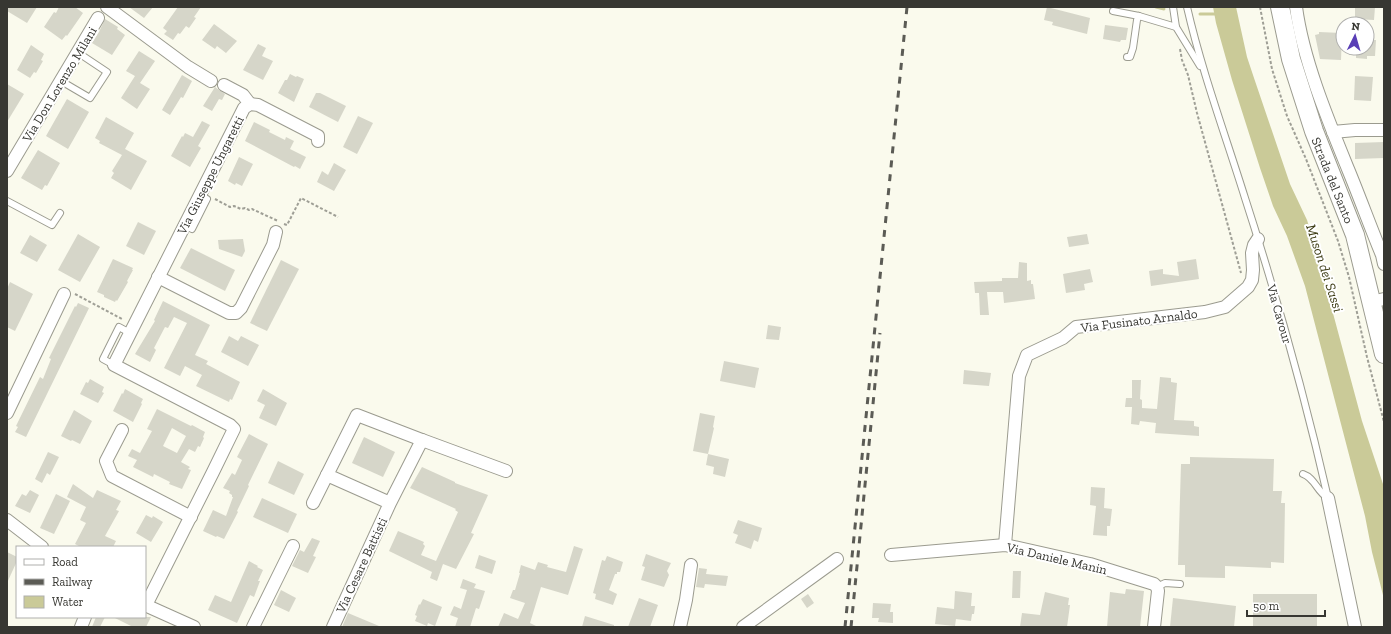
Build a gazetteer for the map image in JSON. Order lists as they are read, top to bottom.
{
  "streets": {
    "main road": ["Strada del Santo"],
    "street": [
      "Via Don Lorenzo Milani",
      "Via Giuseppe Ungaretti",
      "Via Cavour",
      "Via Fusinato Arnaldo",
      "Via Daniele Manin",
      "Via Cesare Battisti"
    ]
  },
  "crossings": [
    ["Via Cavour", "Via Fusinato Arnaldo"],
    ["Via Fusinato Arnaldo", "Via Daniele Manin"]
  ],
  "water": ["Muson dei Sassi"],
  "legend": ["Road", "Railway", "Water"],
  "scale_bar": "50 m",
  "north": "top"
}
